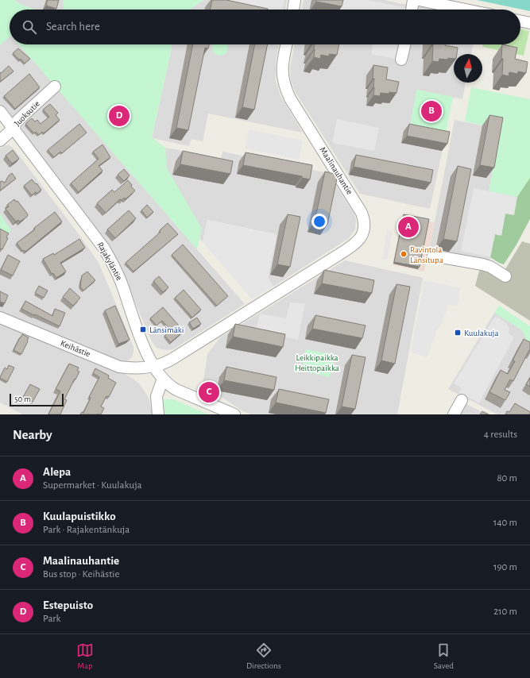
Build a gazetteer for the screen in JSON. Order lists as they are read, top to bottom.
{
  "streets": {
    "street": [
      "Juoksutie",
      "Maalinauhantie",
      "Rajakyläntie",
      "Keihästie"
    ]
  },
  "crossings": [
    ["Juoksutie", "Rajakyläntie"],
    ["Maalinauhantie", "Rajakyläntie"],
    ["Maalinauhantie", "Keihästie"],
    ["Rajakyläntie", "Keihästie"]
  ],
  "parks": ["Leikkipaikka Heittopaikka"],
  "places": {
    "other": ["Ravintola Länsitupa"],
    "transit": ["Länsimäki", "Kuulakuja"]
  },
  "scale_bar": "50 m",
  "north": "top",
  "page": {
    "search": "Search here",
    "pins": [
      "B",
      "D",
      "A",
      "C"
    ],
    "scale": "50 m",
    "heading": ["Nearby", "4 results"],
    "list": [
      {
        "mark": "A",
        "name": "Alepa",
        "note": "Supermarket · Kuulakuja",
        "value": "80 m"
      },
      {
        "mark": "B",
        "name": "Kuulapuistikko",
        "note": "Park · Rajakentänkuja",
        "value": "140 m"
      },
      {
        "mark": "C",
        "name": "Maalinauhantie",
        "note": "Bus stop · Keihästie",
        "value": "190 m"
      },
      {
        "mark": "D",
        "name": "Estepuisto",
        "note": "Park",
        "value": "210 m"
      }
    ],
    "nav": ["Map", "Directions", "Saved"]
  }
}
